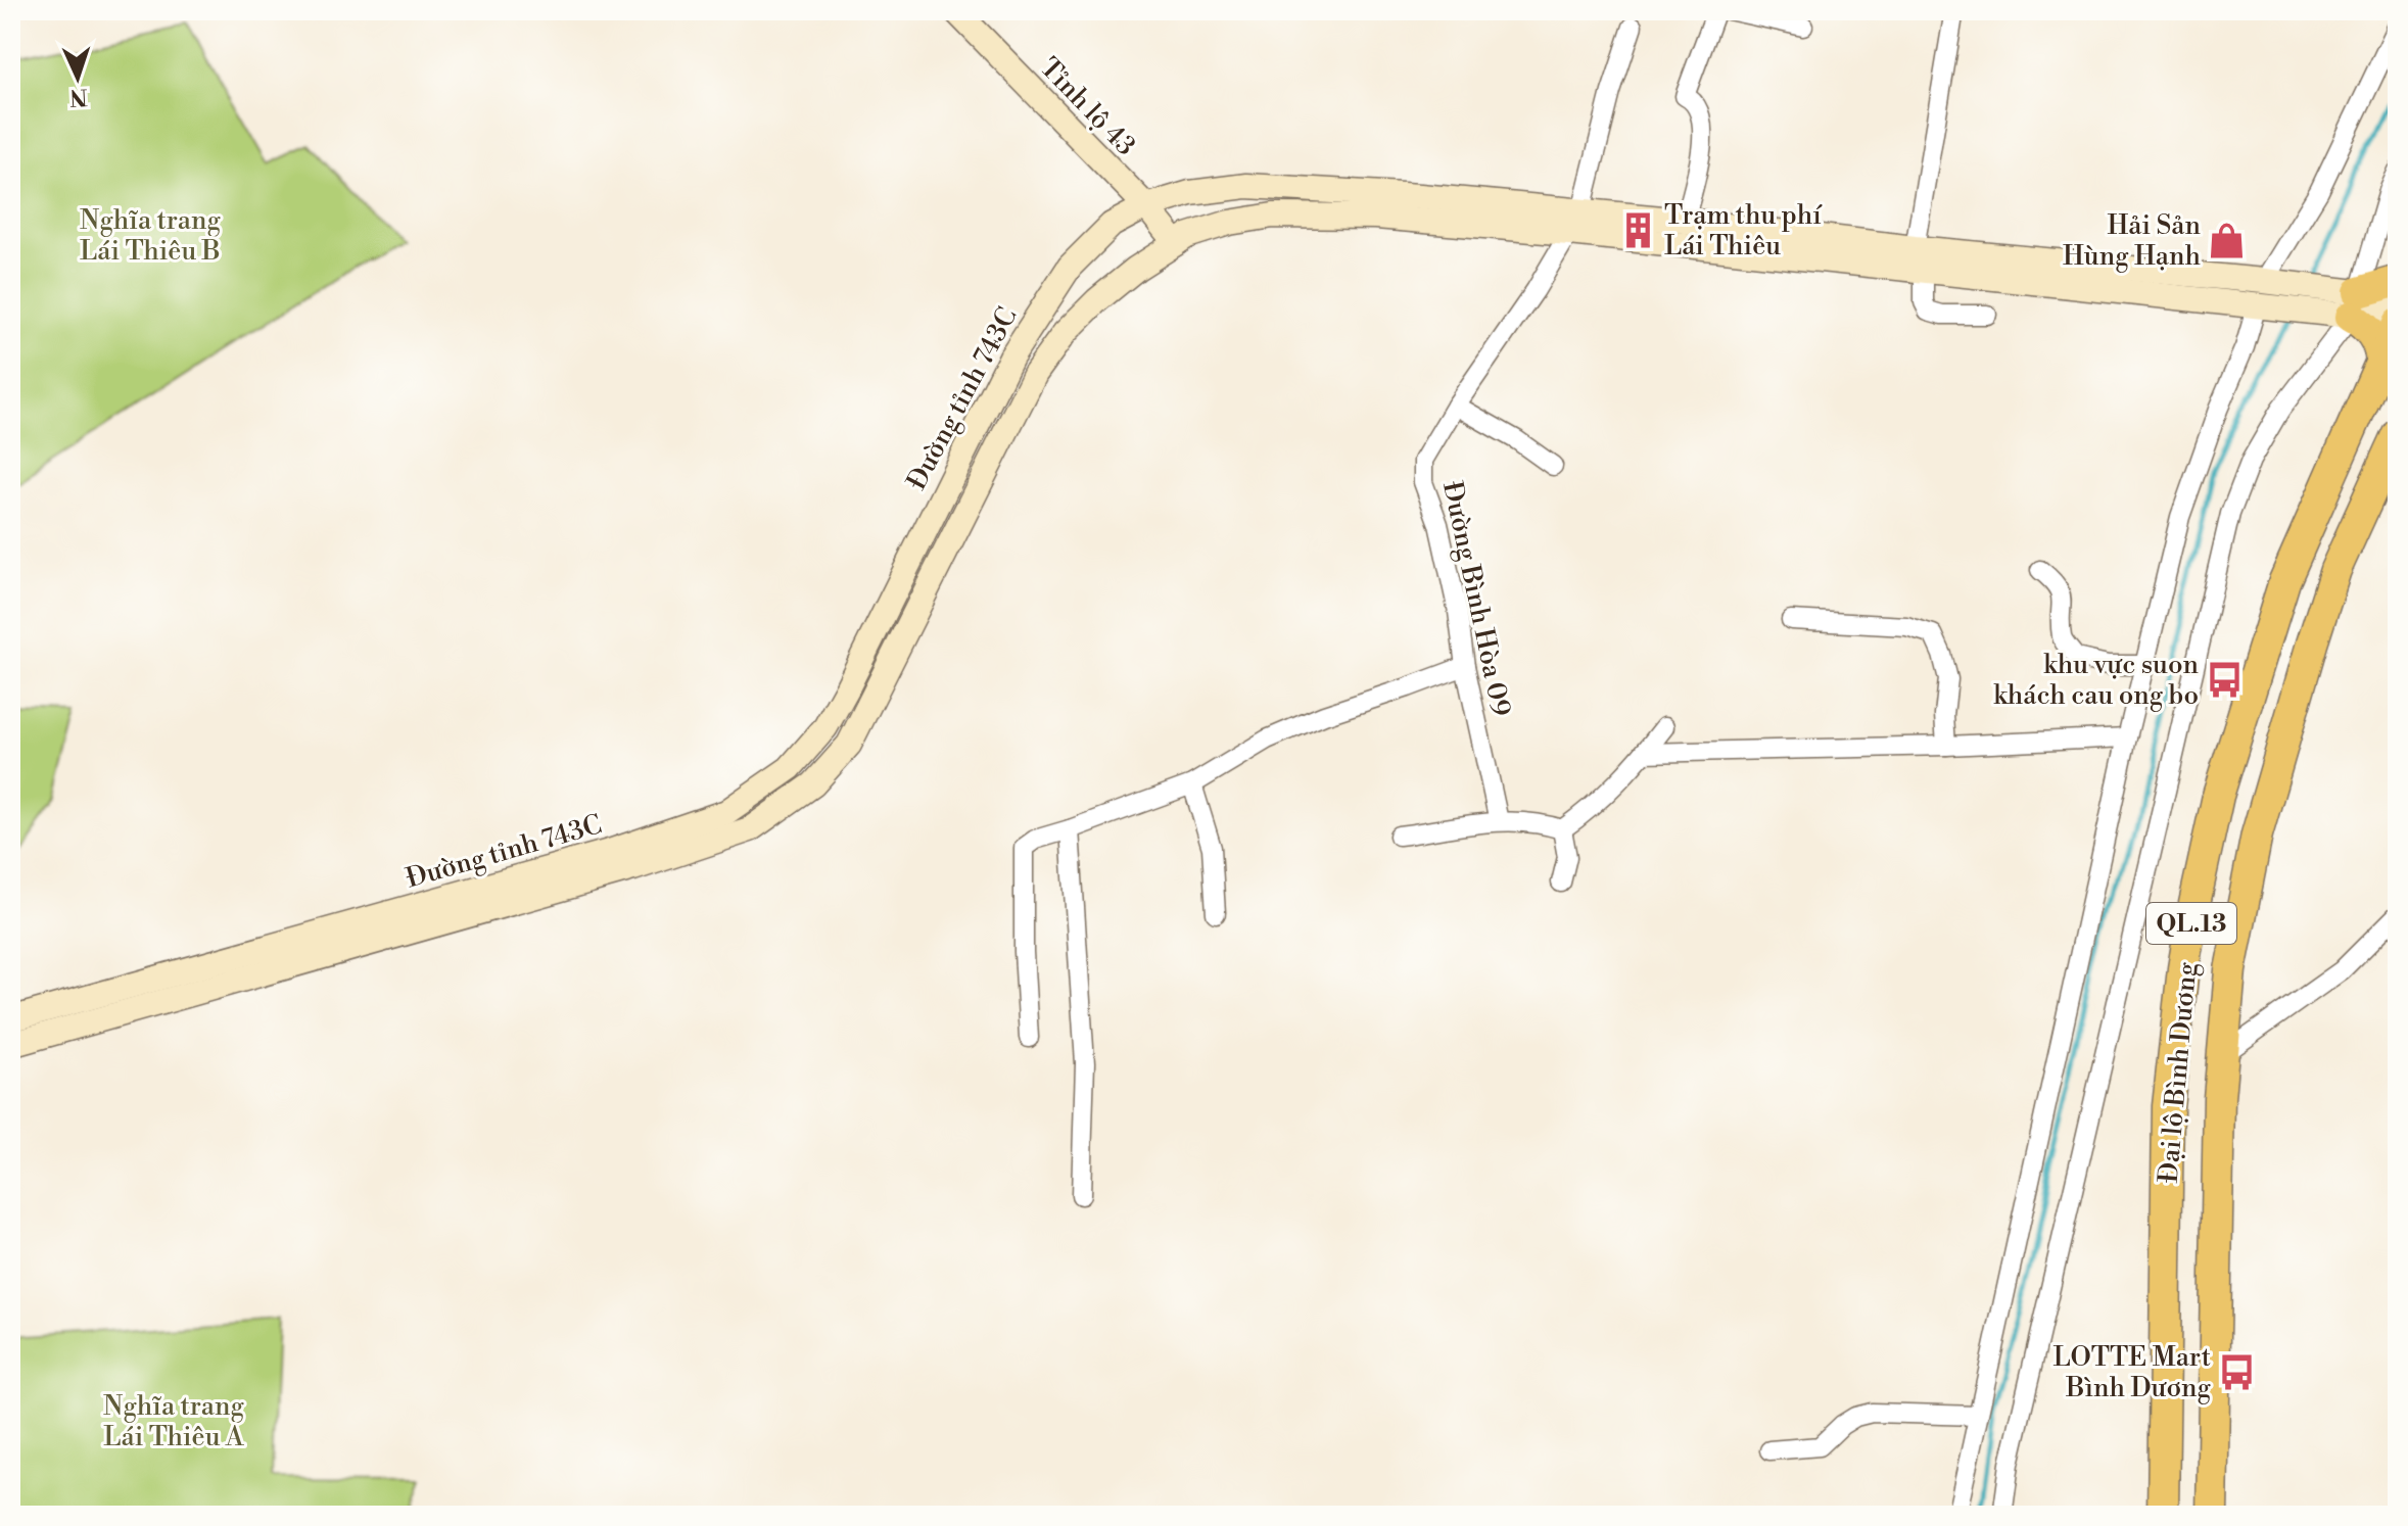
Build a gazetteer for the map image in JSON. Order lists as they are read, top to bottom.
{
  "streets": {
    "highway": ["QL.13", "Đại lộ Bình Dương"],
    "main road": ["Tỉnh lộ 43", "Đường tỉnh 743C"],
    "street": ["Đường Bình Hòa 09"]
  },
  "crossings": [
    ["Tỉnh lộ 43", "Đường tỉnh 743C"],
    ["Đường tỉnh 743C", "Đường Bình Hòa 09"],
    ["Đường tỉnh 743C", "Đại lộ Bình Dương"]
  ],
  "parks": ["Nghĩa trang Lái Thiêu B", "Nghĩa trang Lái Thiêu A"],
  "places": {
    "building": ["Trạm thu phí Lái Thiêu"],
    "shop": ["Hải Sản Hùng Hạnh"],
    "bus stop": ["khu vực suon khách cau ong bo", "LOTTE Mart Bình Dương"]
  },
  "north": "bottom"
}
